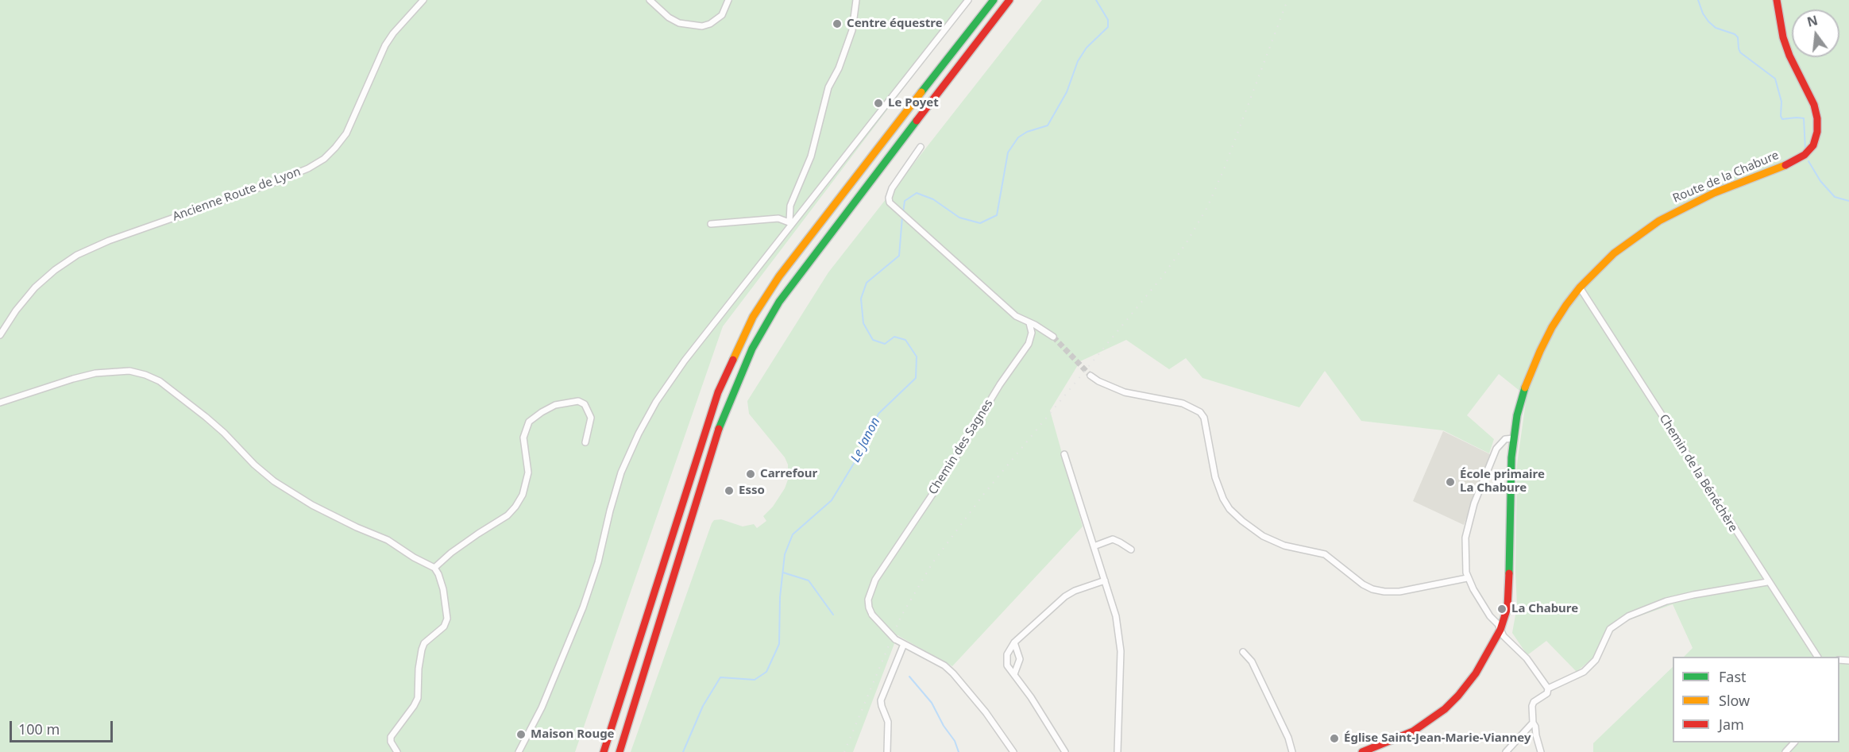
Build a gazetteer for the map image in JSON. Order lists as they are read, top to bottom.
{
  "streets": {
    "main road": ["Route de la Chabure"],
    "street": ["Ancienne Route de Lyon", "Chemin des Sagnes", "Chemin de la Bénéchère"]
  },
  "crossings": [
    ["Route de la Chabure", "Chemin de la Bénéchère"]
  ],
  "water": ["Le Janon"],
  "places": [
    "Centre équestre",
    "Le Poyet",
    "Carrefour",
    "École primaire La Chabure",
    "Esso",
    "La Chabure",
    "Maison Rouge",
    "Église Saint-Jean-Marie-Vianney"
  ],
  "legend": ["Fast", "Slow", "Jam"],
  "scale_bar": "100 m",
  "north": "top"
}
